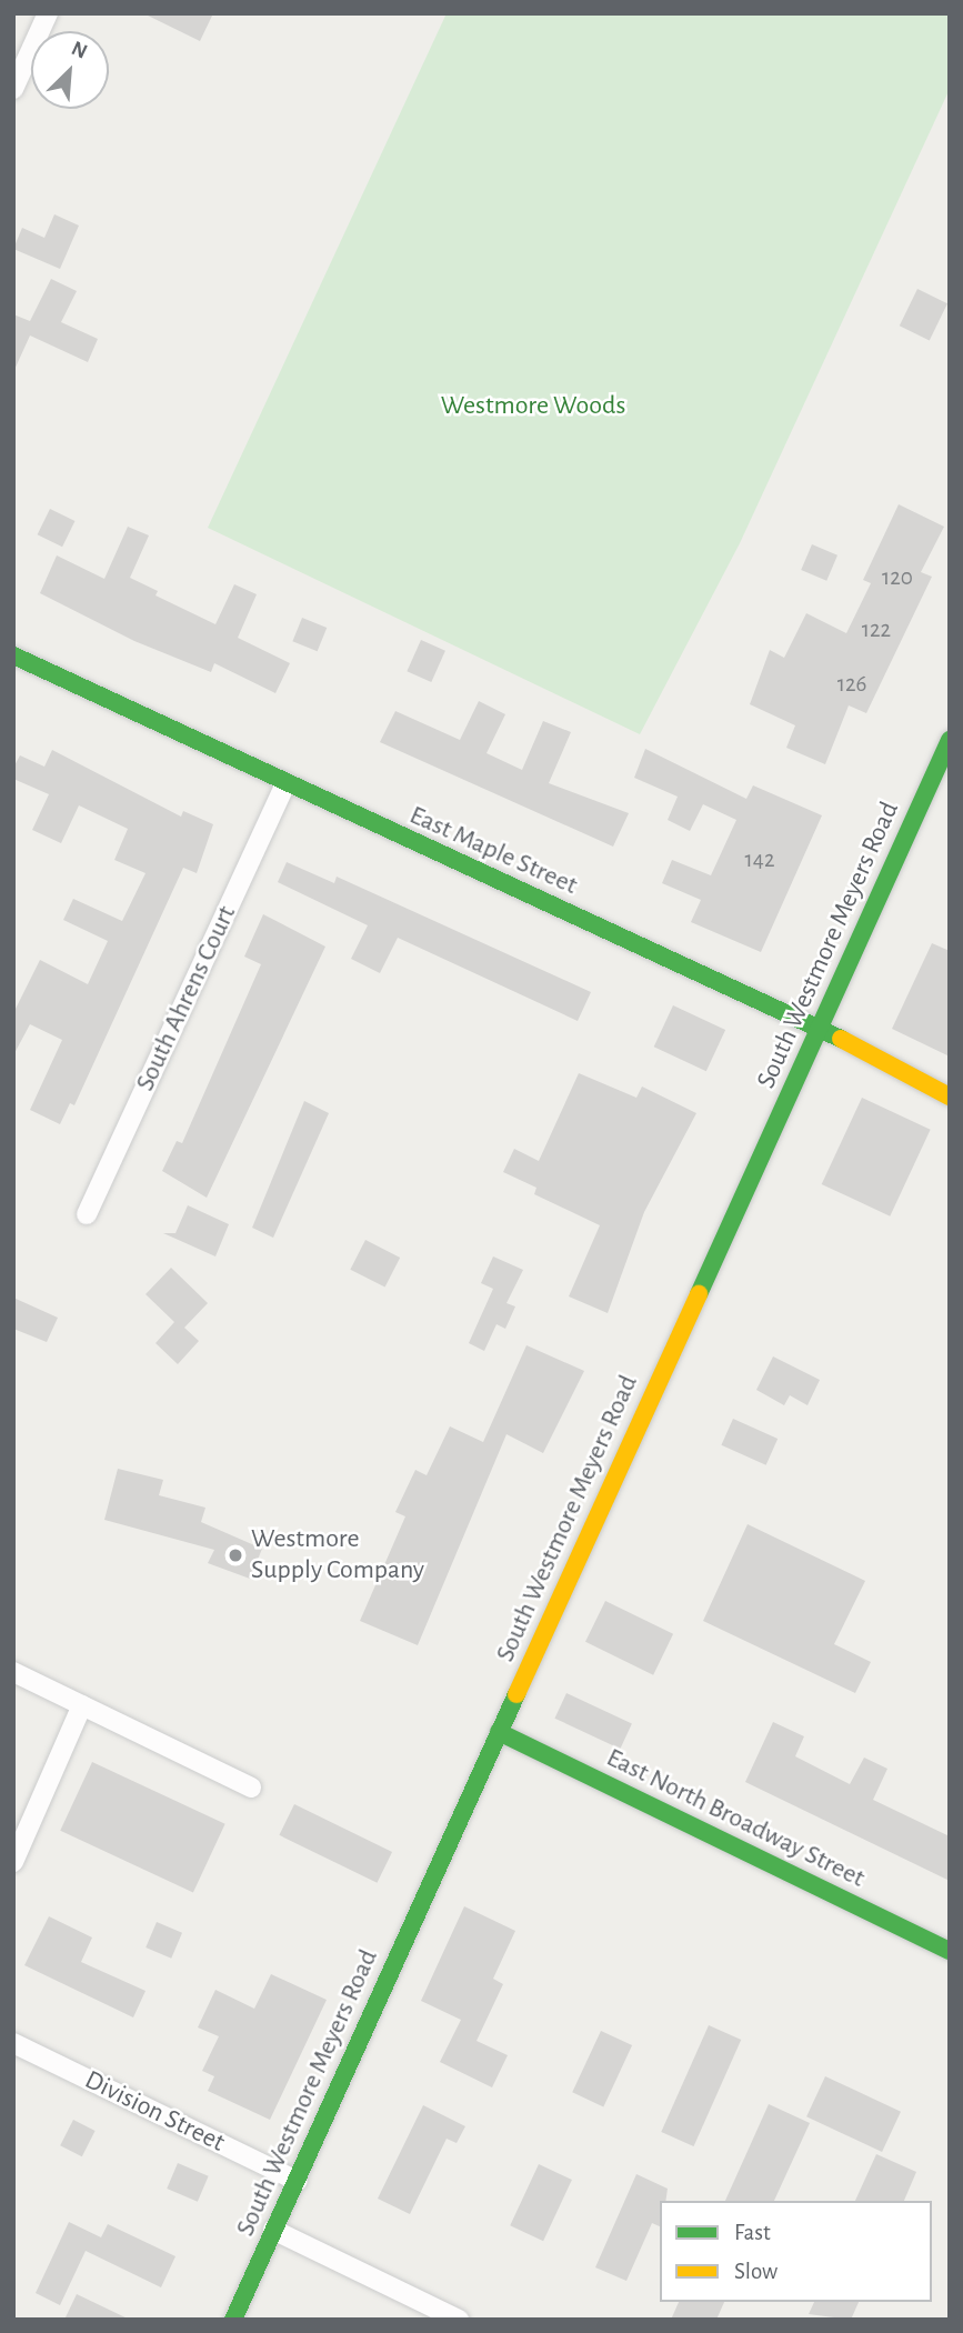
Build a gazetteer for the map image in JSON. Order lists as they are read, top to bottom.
{
  "streets": {
    "street": [
      "East Maple Street",
      "South Westmore Meyers Road",
      "South Ahrens Court",
      "East North Broadway Street",
      "Division Street"
    ]
  },
  "crossings": [
    ["East Maple Street", "South Westmore Meyers Road"],
    ["East Maple Street", "South Ahrens Court"],
    ["South Westmore Meyers Road", "East North Broadway Street"],
    ["South Westmore Meyers Road", "Division Street"]
  ],
  "parks": ["Westmore Woods"],
  "places": ["Westmore Supply Company"],
  "house_numbers": [
    "120",
    "122",
    "126",
    "142"
  ],
  "legend": ["Fast", "Slow"],
  "north": "top right"
}
